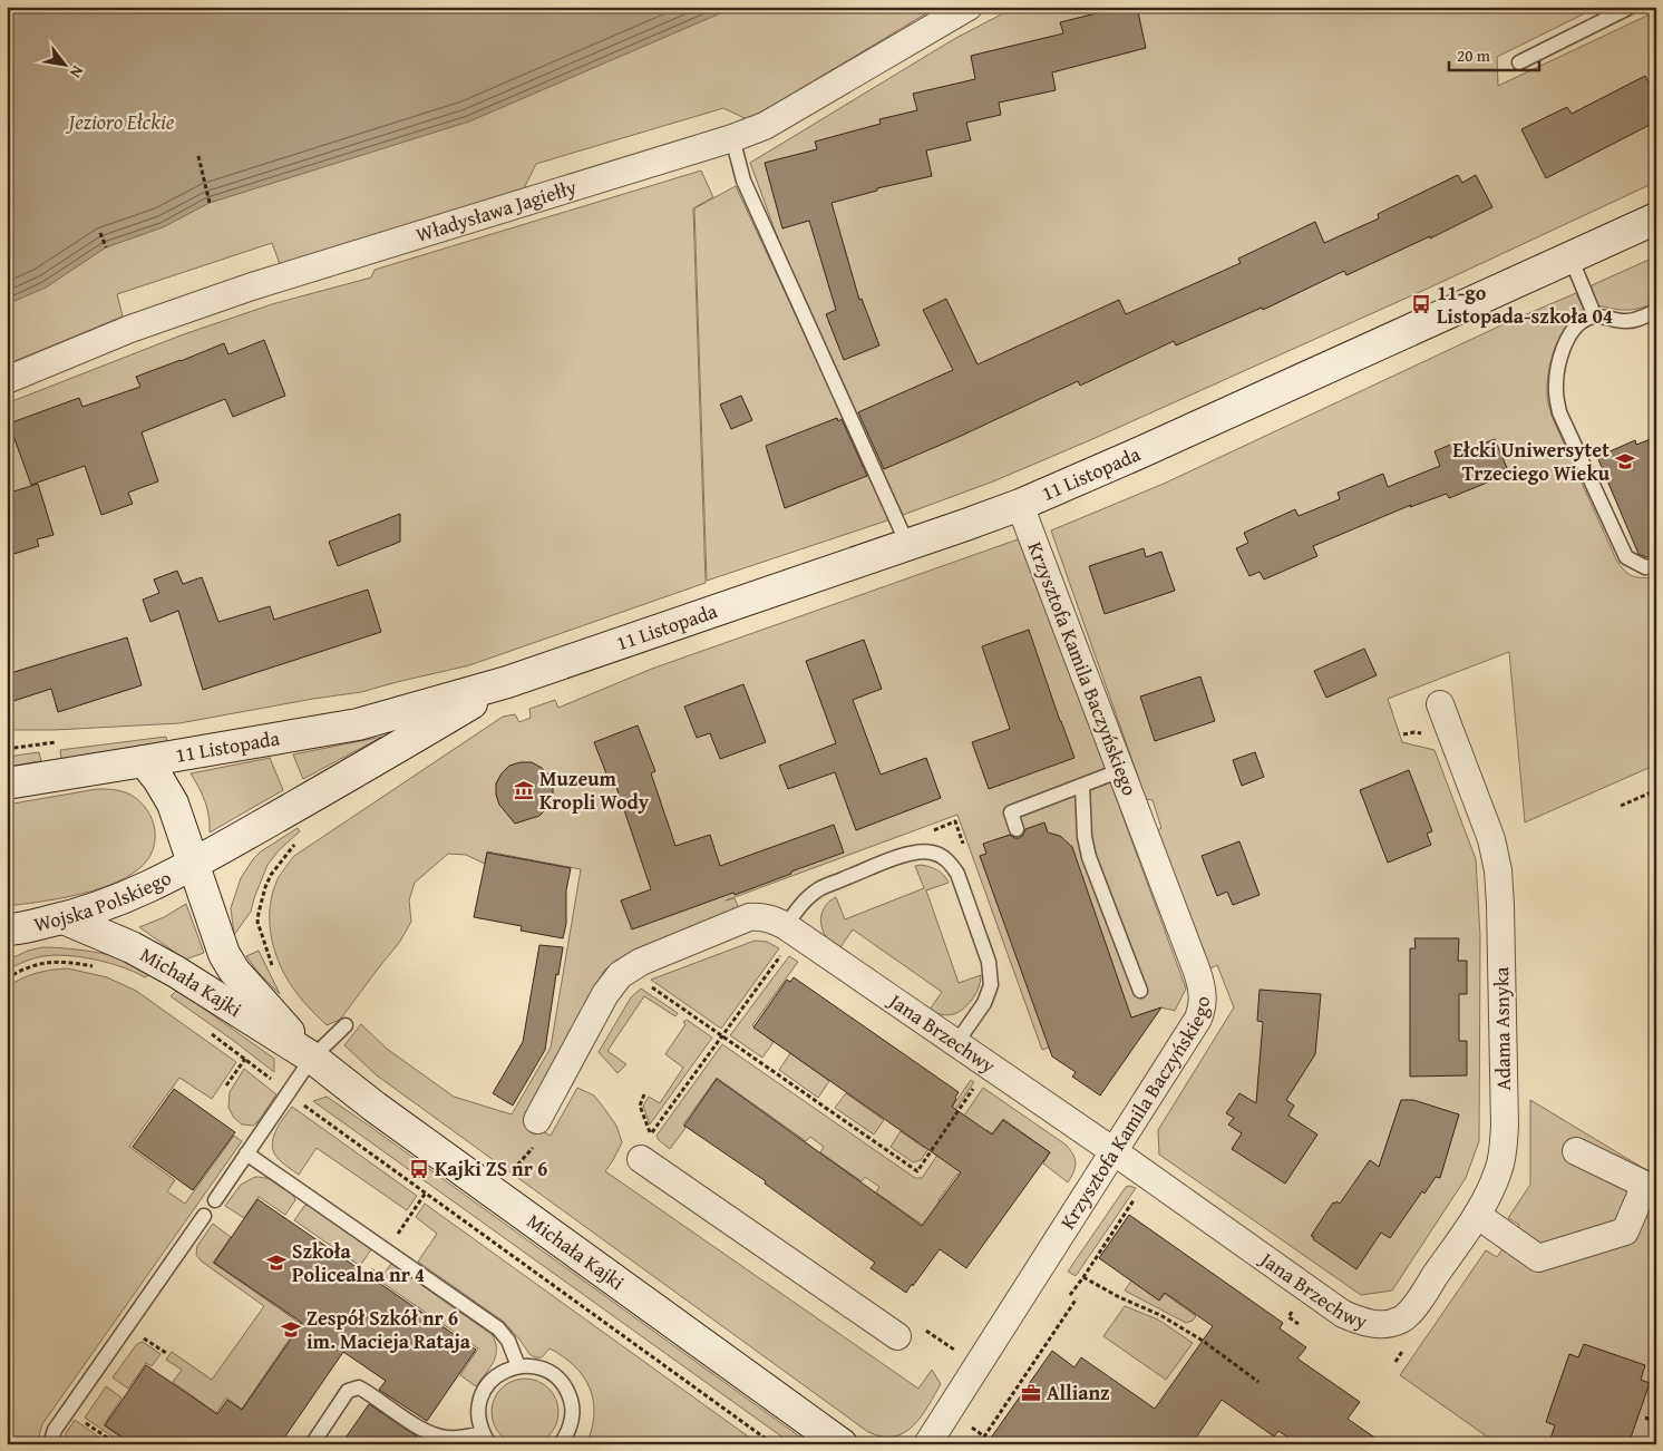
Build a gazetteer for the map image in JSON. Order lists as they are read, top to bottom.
{
  "streets": {
    "street": [
      "Władysława Jagiełły",
      "11 Listopada",
      "Krzysztofa Kamila Baczyńskiego",
      "Wojska Polskiego",
      "Michała Kajki",
      "Adama Asnyka",
      "Jana Brzechwy"
    ]
  },
  "crossings": [
    ["11 Listopada", "Krzysztofa Kamila Baczyńskiego"],
    ["11 Listopada", "Wojska Polskiego"],
    ["11 Listopada", "Michała Kajki"],
    ["Krzysztofa Kamila Baczyńskiego", "Jana Brzechwy"],
    ["Wojska Polskiego", "Michała Kajki"],
    ["Adama Asnyka", "Jana Brzechwy"]
  ],
  "water": ["Jezioro Ełckie"],
  "places": {
    "bus stop": ["11-go Listopada-szkoła 04", "Kajki ZS nr 6"],
    "school or university": ["Ełcki Uniwersytet Trzeciego Wieku", "Szkoła Policealna nr 4", "Zespół Szkół nr 6 im. Macieja Rataja"],
    "museum": ["Muzeum Kropli Wody"],
    "office": ["Allianz"]
  },
  "scale_bar": "20 m",
  "north": "bottom right"
}
